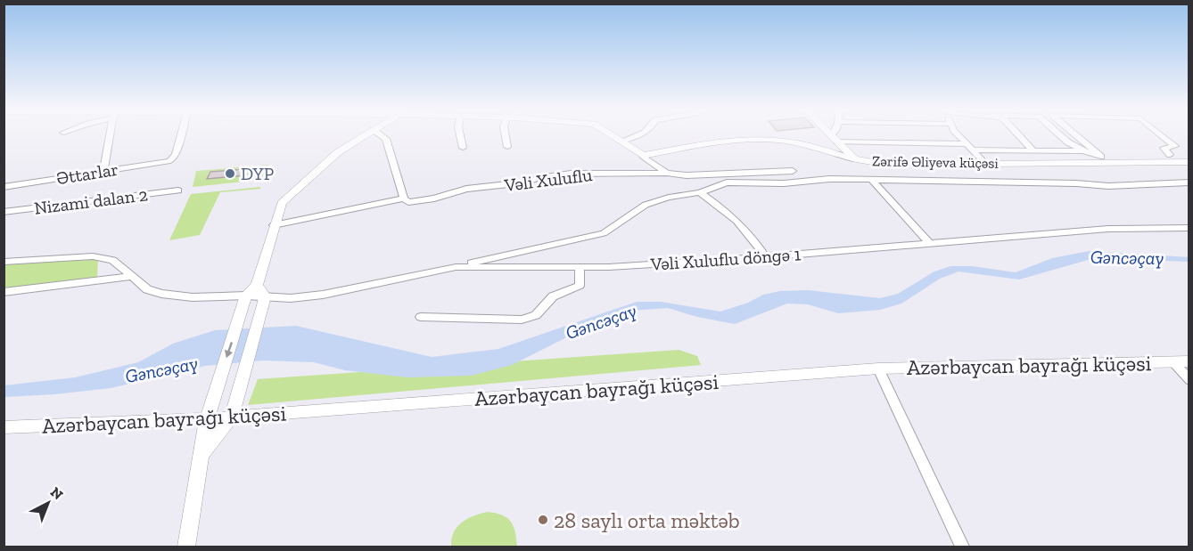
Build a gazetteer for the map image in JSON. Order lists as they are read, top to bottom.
{
  "streets": {
    "street": [
      "Zərifə Əliyeva küçəsi",
      "Əttarlar",
      "Vəli Xuluflu",
      "Nizami dalan 2",
      "Vəli Xuluflu döngə 1",
      "Azərbaycan bayrağı küçəsi"
    ]
  },
  "water": ["Gəncəçay"],
  "places": ["DYP", "28 saylı orta məktəb"],
  "north": "top right"
}
